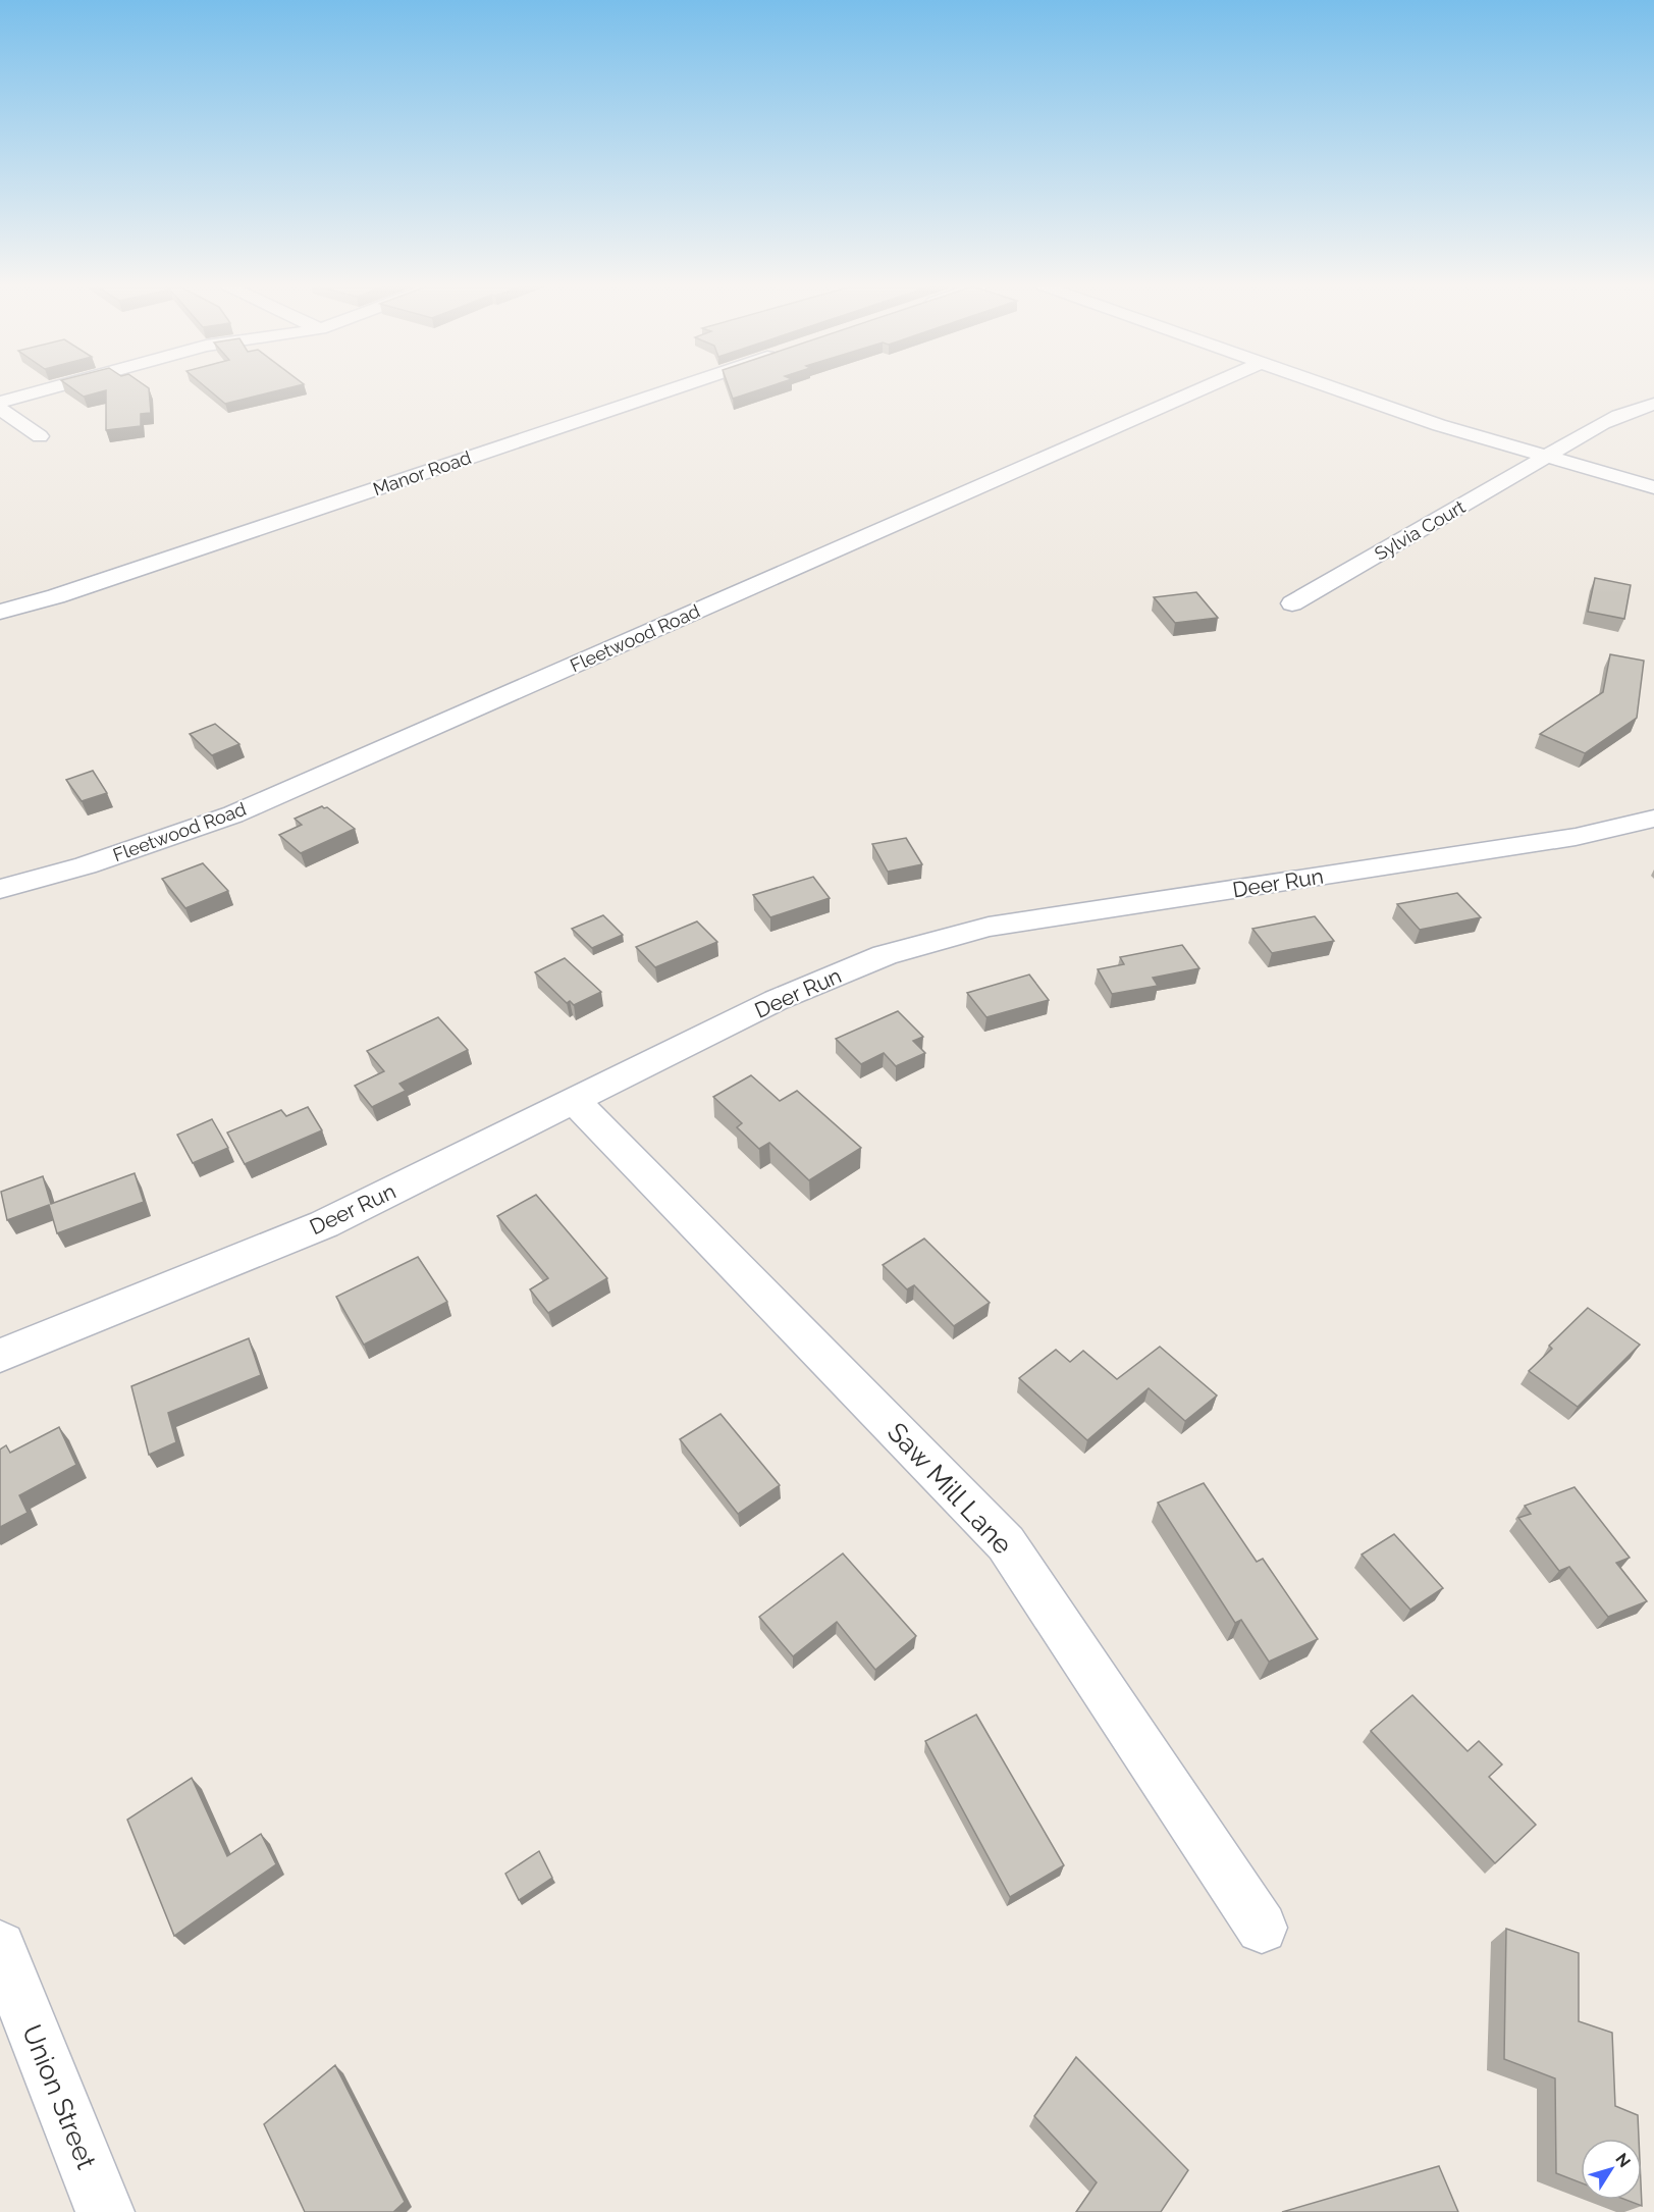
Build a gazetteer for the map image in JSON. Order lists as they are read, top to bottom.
{
  "streets": {
    "street": [
      "Manor Road",
      "Sylvia Court",
      "Fleetwood Road",
      "Deer Run",
      "Saw Mill Lane",
      "Union Street"
    ]
  },
  "crossings": [
    ["Deer Run", "Saw Mill Lane"]
  ],
  "north": "top right"
}
